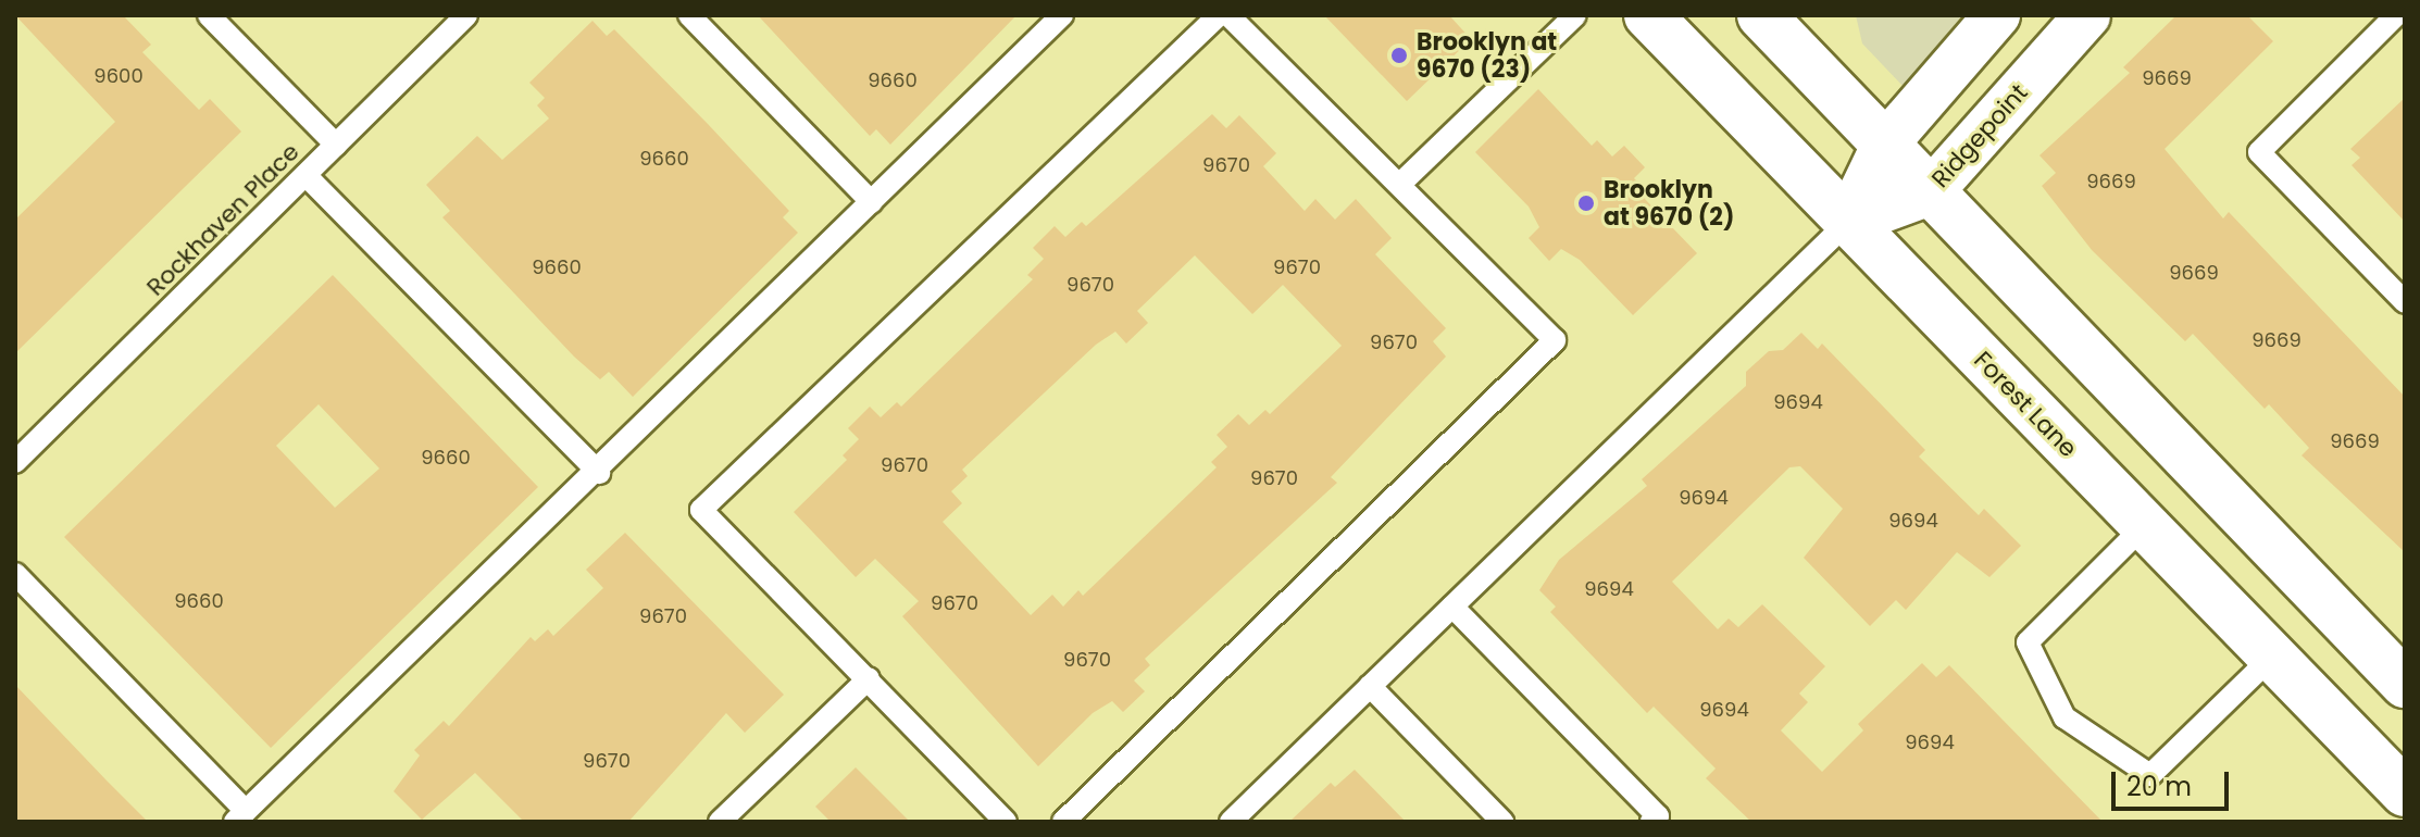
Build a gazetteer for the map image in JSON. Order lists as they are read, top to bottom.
{
  "streets": {
    "main road": ["Forest Lane"],
    "street": ["Ridgepoint"],
    "lane": ["Rockhaven Place"]
  },
  "crossings": [
    ["Ridgepoint", "Forest Lane"]
  ],
  "places": ["Brooklyn at 9670 (23)", "Brooklyn at 9670 (2)"],
  "house_numbers": [
    "9600",
    "9669",
    "9660",
    "9660",
    "9670",
    "9669",
    "9660",
    "9670",
    "9669",
    "9670",
    "9669",
    "9670",
    "9694",
    "9669",
    "9660",
    "9670",
    "9670",
    "9694",
    "9694",
    "9694",
    "9660",
    "9670",
    "9670",
    "9670",
    "9694",
    "9694",
    "9670"
  ],
  "scale_bar": "20 m"
}
